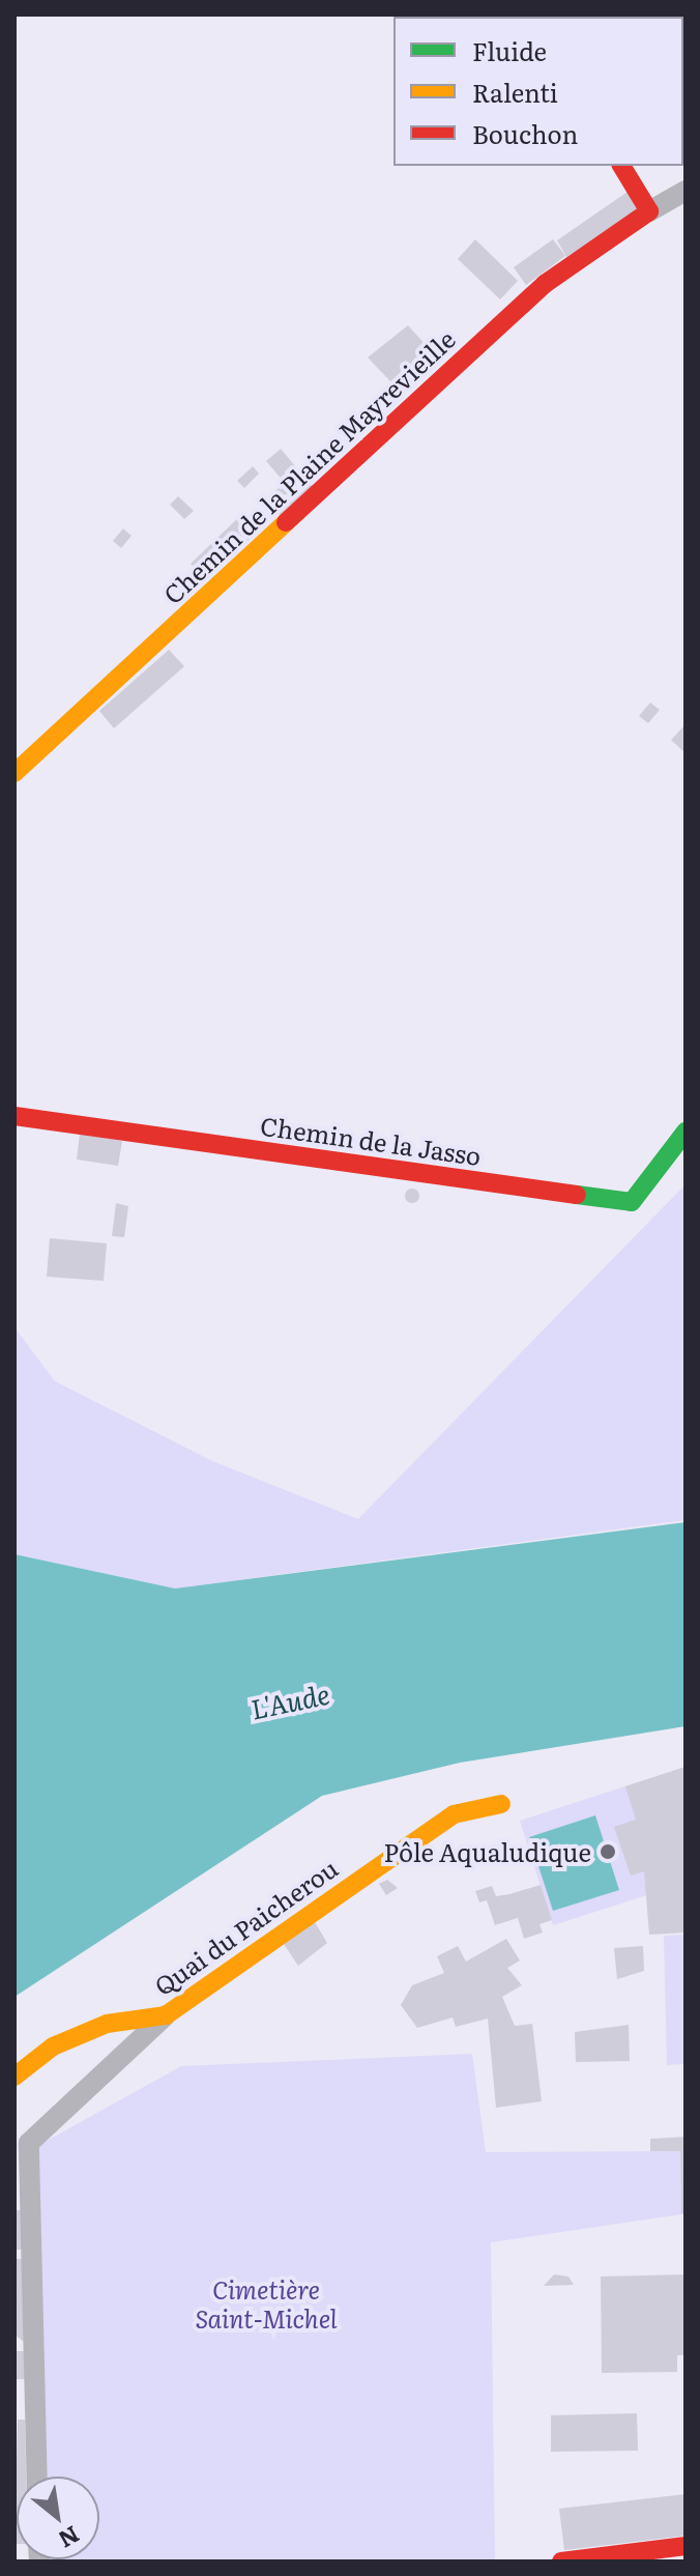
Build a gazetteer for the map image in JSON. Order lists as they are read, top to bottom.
{
  "streets": {
    "street": ["Chemin de la Plaine Mayrevieille", "Chemin de la Jasso", "Quai du Paicherou"]
  },
  "water": ["L'Aude"],
  "parks": ["Cimetière Saint-Michel"],
  "places": ["Pôle Aqualudique"],
  "legend": ["Fluide", "Ralenti", "Bouchon"],
  "north": "bottom right"
}
